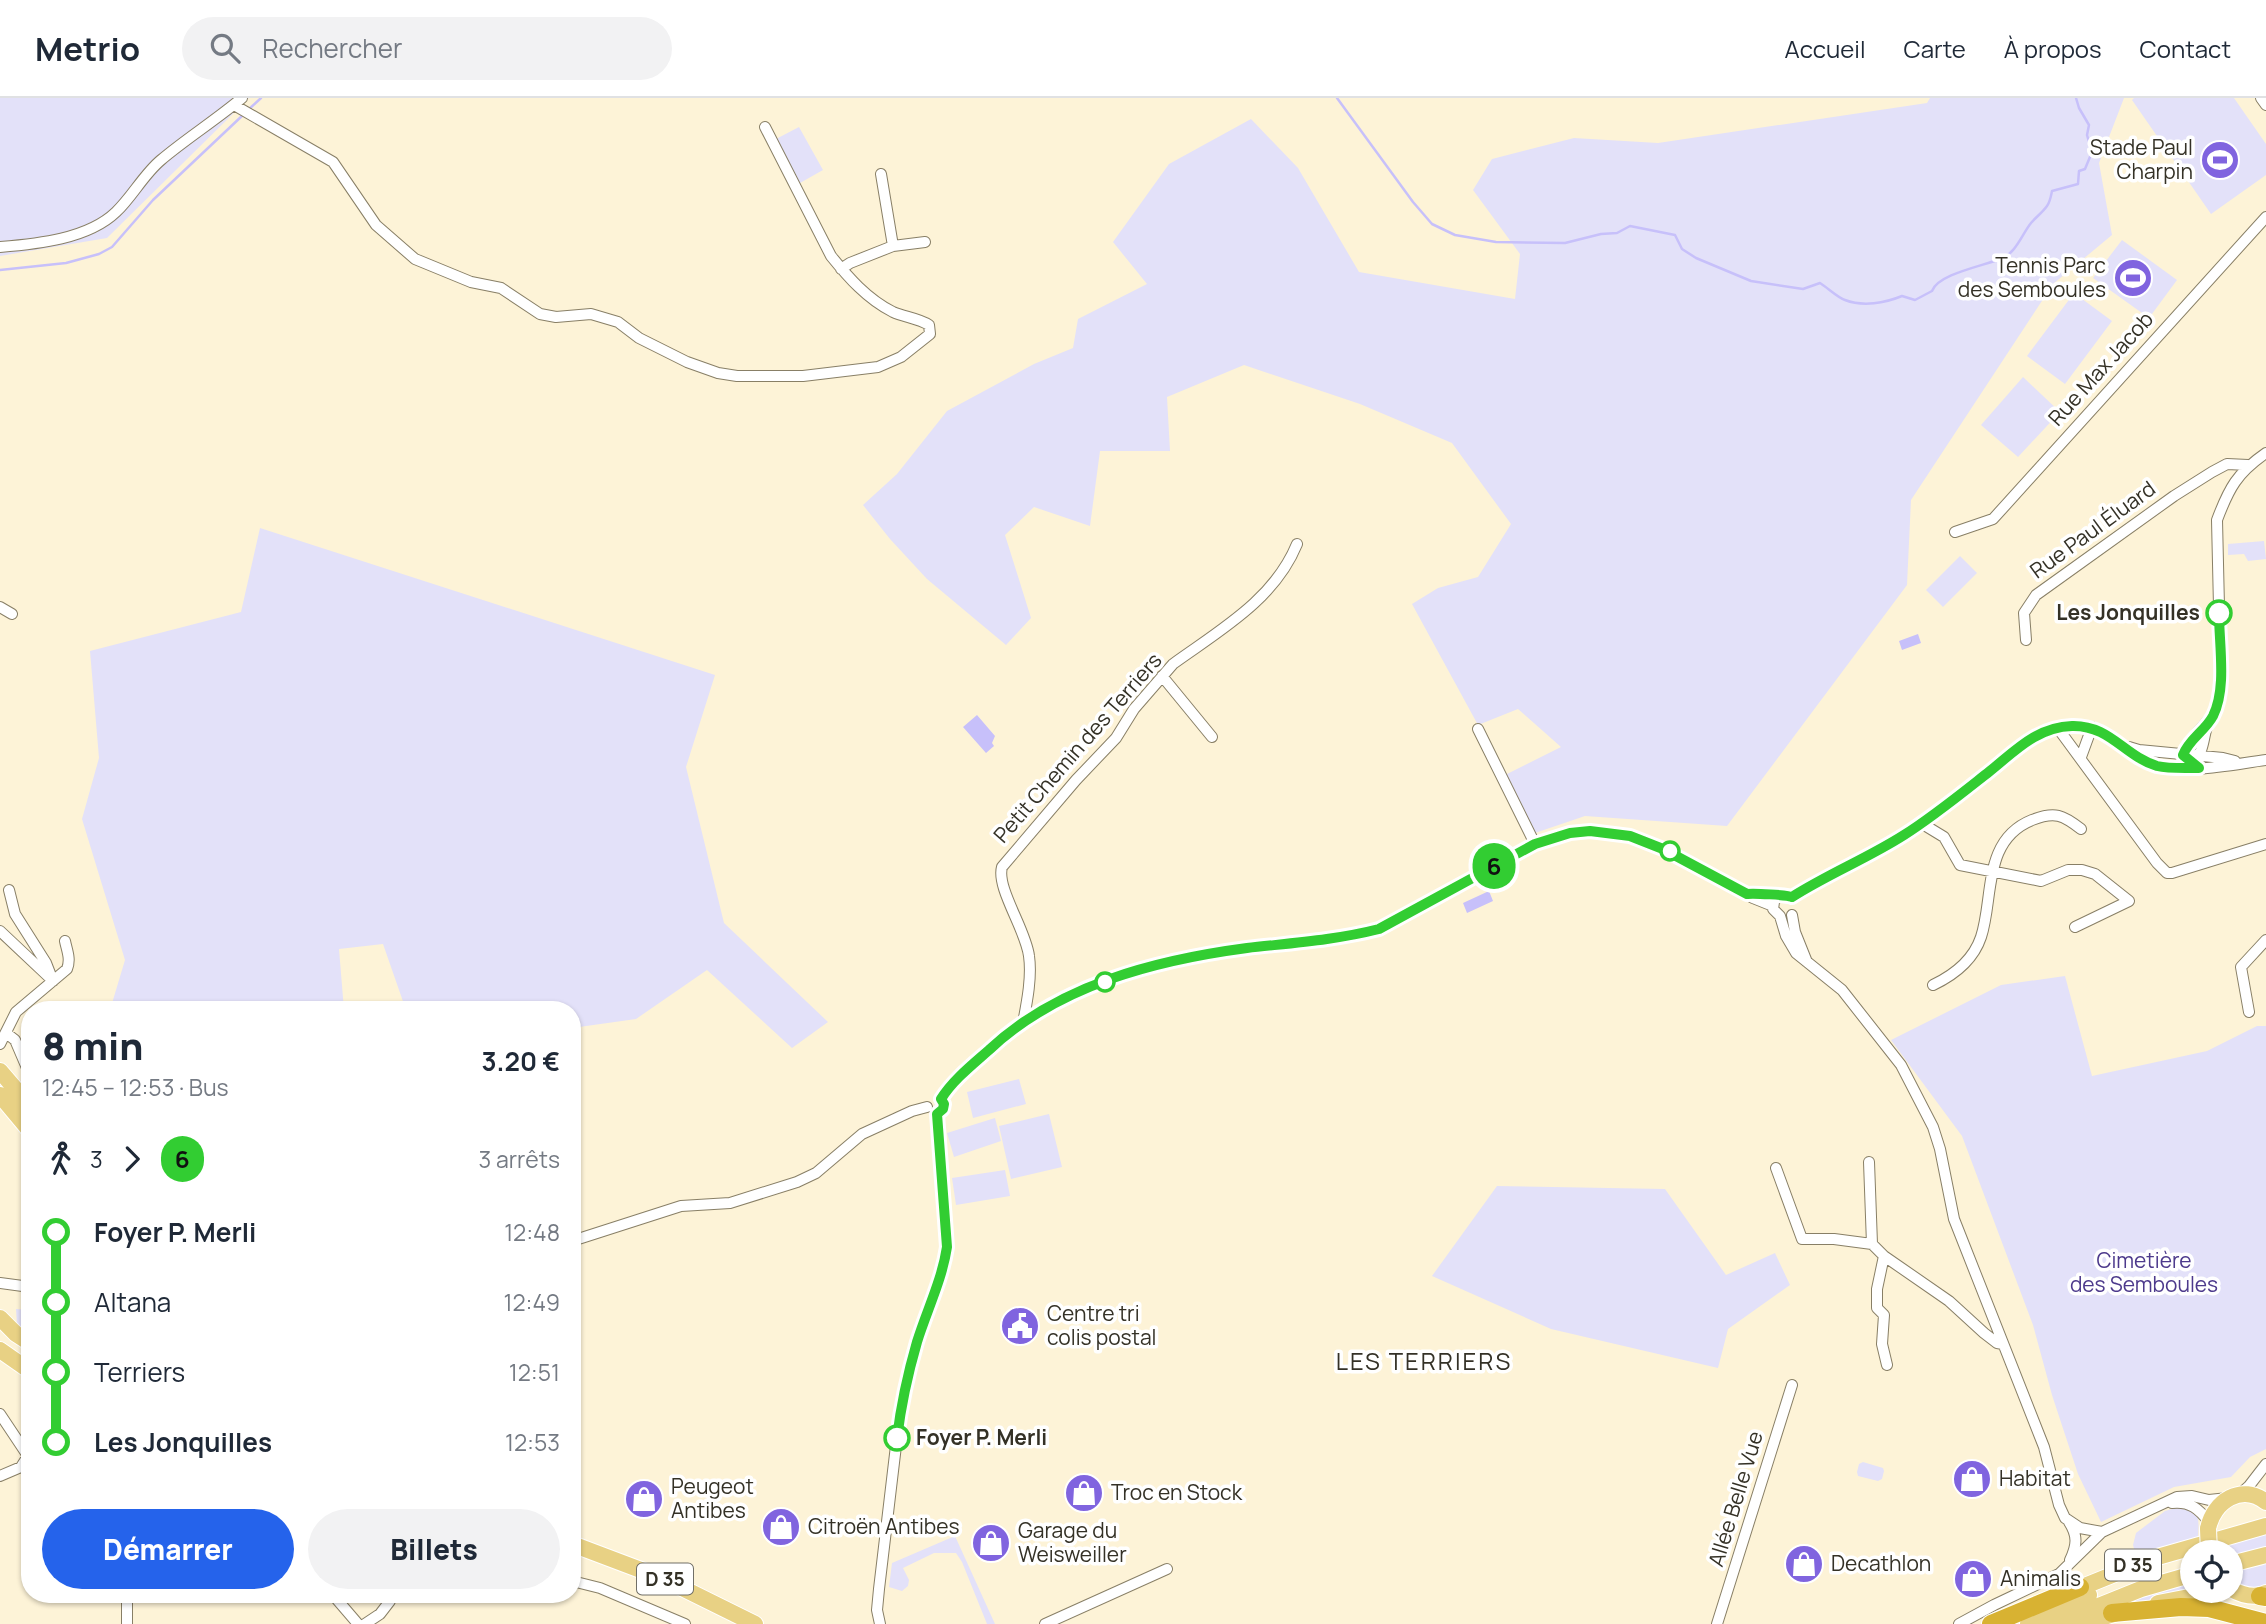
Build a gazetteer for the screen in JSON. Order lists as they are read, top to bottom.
{
  "streets": {
    "main road": ["D 35"],
    "street": [
      "Rue Max Jacob",
      "Rue Paul Éluard",
      "Petit Chemin des Terriers",
      "Allée Belle Vue"
    ]
  },
  "districts": ["LES TERRIERS"],
  "parks": ["Cimetière des Semboules"],
  "places": {
    "sports": ["Stade Paul Charpin", "Tennis Parc des Semboules"],
    "other": ["Les Jonquilles", "Foyer P. Merli"],
    "public building": ["Centre tri colis postal"],
    "shop": [
      "Habitat",
      "Troc en Stock",
      "Peugeot Antibes",
      "Citroën Antibes",
      "Garage du Weisweiller",
      "Decathlon",
      "Animalis"
    ]
  },
  "lines": ["bus line 6"],
  "page": {
    "header": "Metrio",
    "search": "Rechercher",
    "nav": [
      "Accueil",
      "Carte",
      "À propos",
      "Contact"
    ],
    "on_map": "6",
    "heading": ["8 min", "12:45 – 12:53 · Bus", "3.20 €"],
    "legs": ["3", "6", "3 arrêts"],
    "list": [
      {
        "name": "Foyer P. Merli",
        "value": "12:48"
      },
      {
        "name": "Altana",
        "value": "12:49"
      },
      {
        "name": "Terriers",
        "value": "12:51"
      },
      {
        "name": "Les Jonquilles",
        "value": "12:53"
      }
    ],
    "buttons": ["Démarrer", "Billets"]
  }
}
